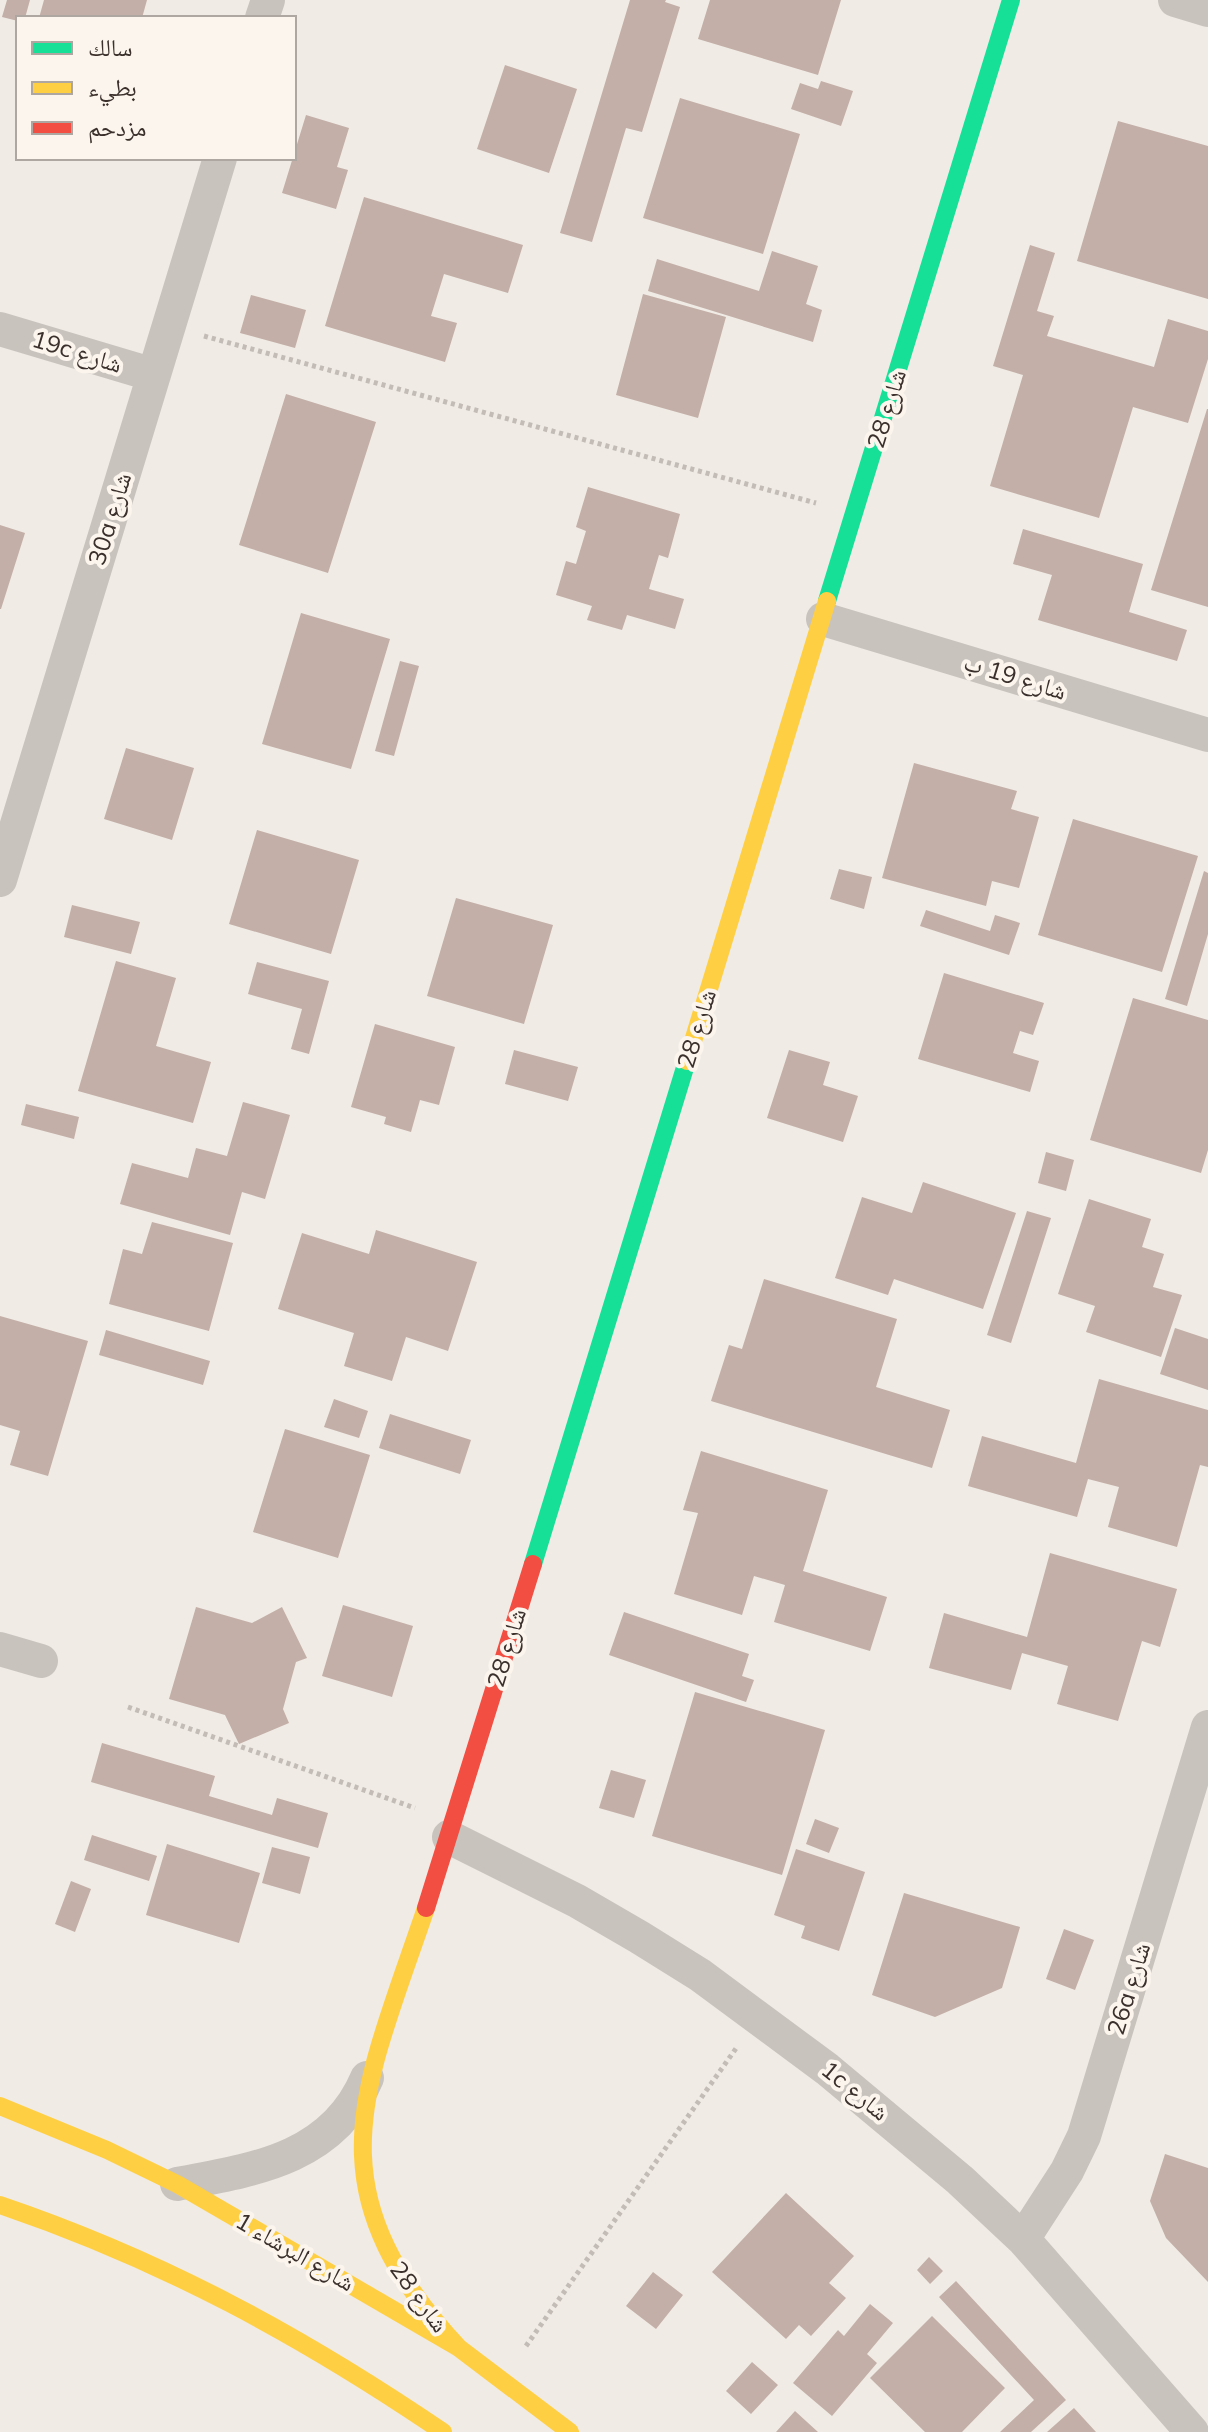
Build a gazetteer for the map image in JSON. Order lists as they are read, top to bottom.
{
  "streets": {
    "street": [
      "19c شارع",
      "شارع 28",
      "30a شارع",
      "شارع 19 ب",
      "26a شارع",
      "1c شارع",
      "شارع البرشاء 1"
    ]
  },
  "crossings": [
    ["19c شارع", "30a شارع"],
    ["شارع 28", "شارع 19 ب"],
    ["شارع 28", "1c شارع"],
    ["شارع 28", "شارع البرشاء 1"],
    ["26a شارع", "1c شارع"]
  ],
  "legend": ["سالك", "بطيء", "مزدحم"]
}
